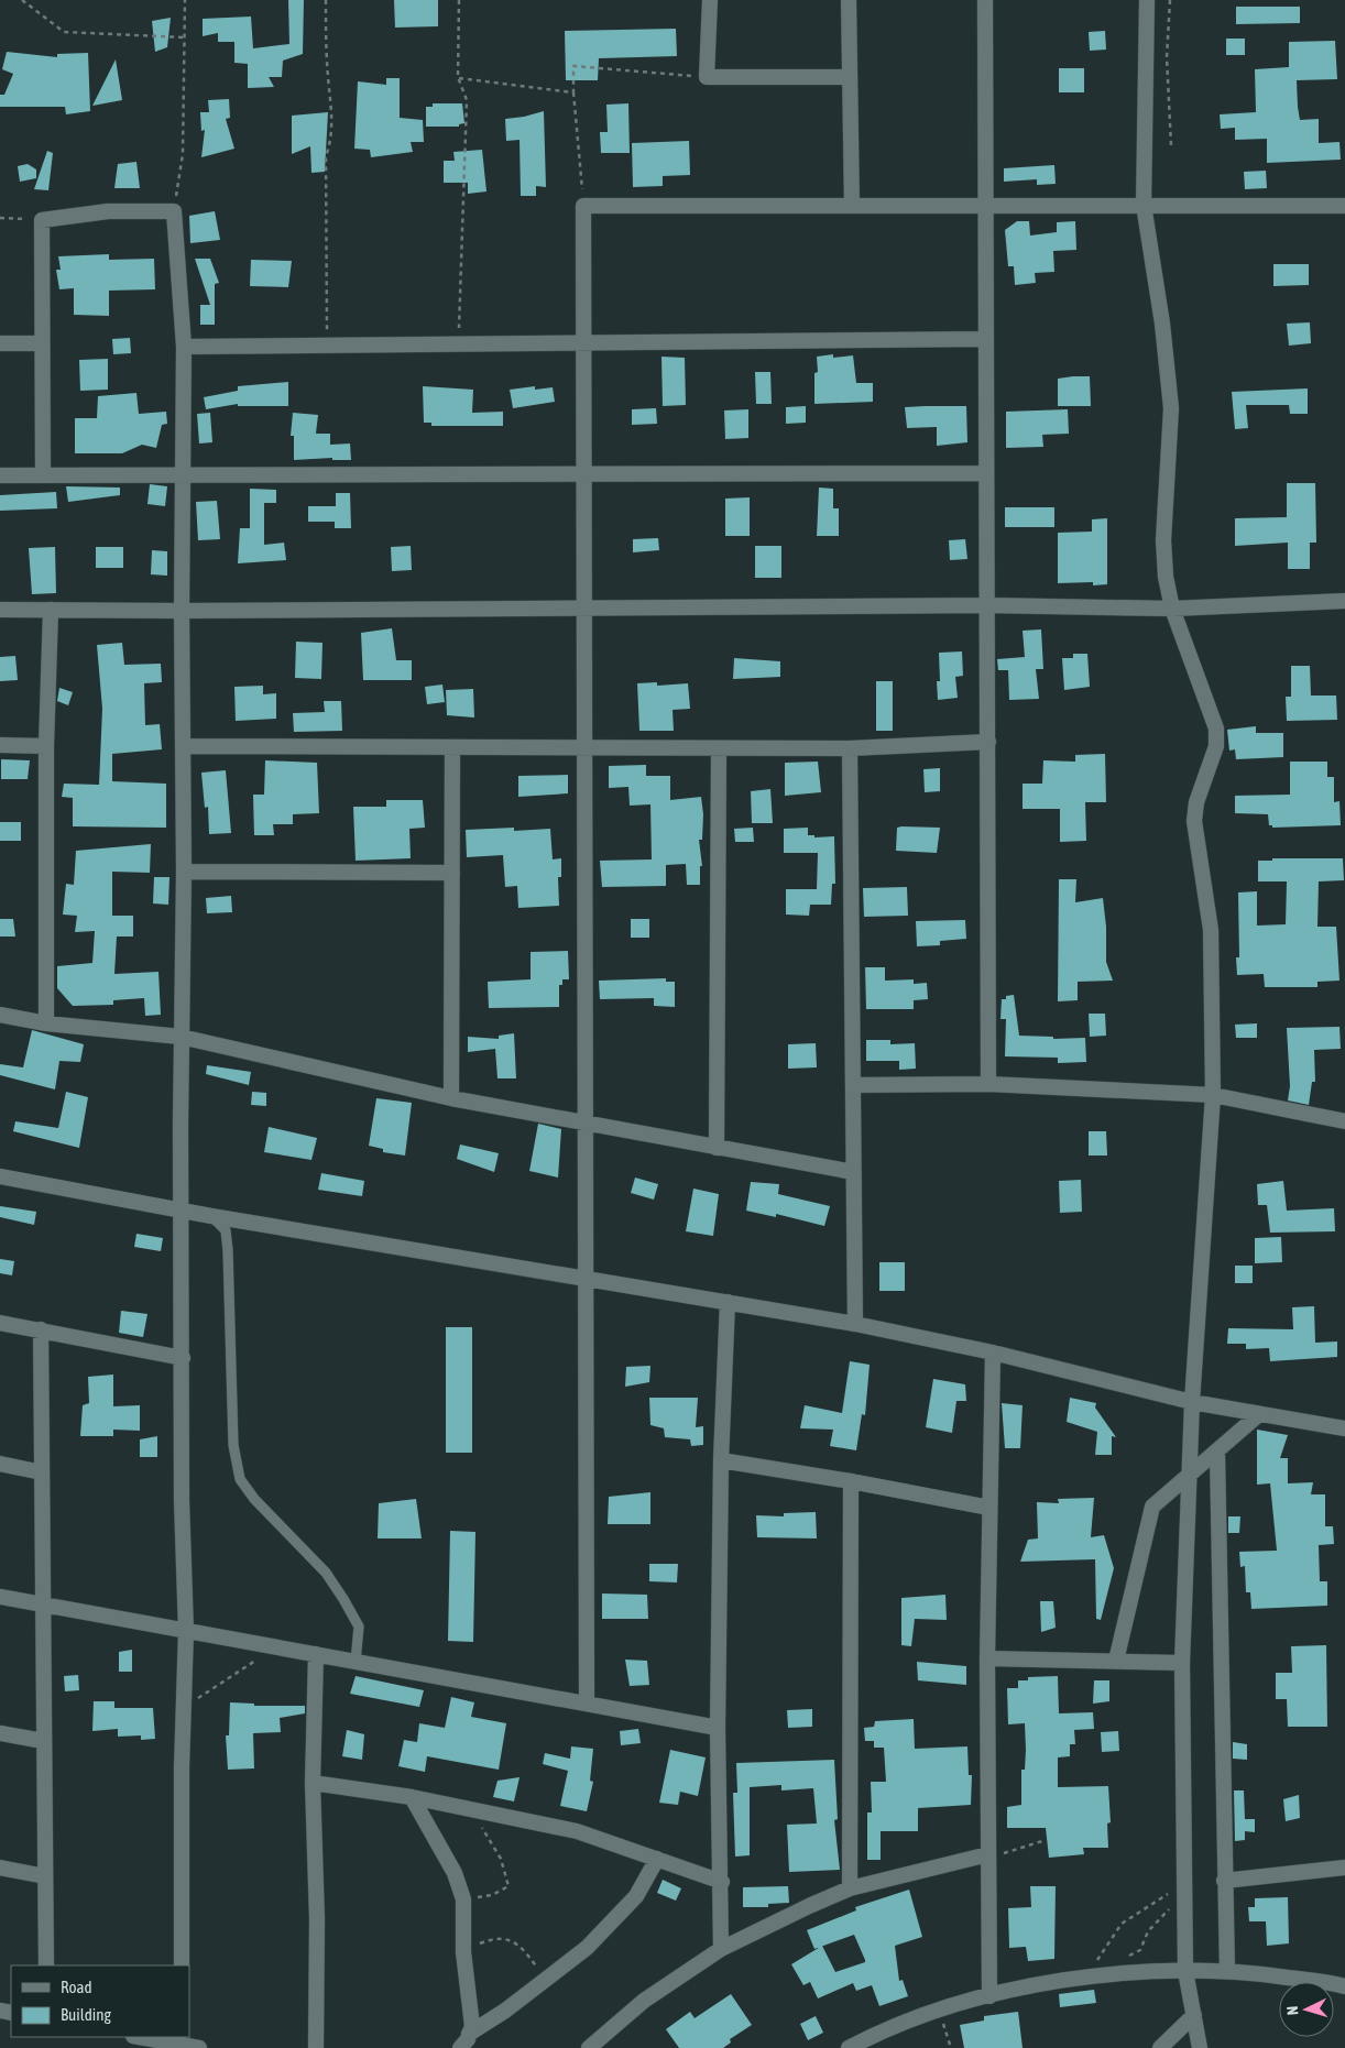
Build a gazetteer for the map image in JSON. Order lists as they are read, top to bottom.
{
  "legend": ["Road", "Building"],
  "north": "left"
}
